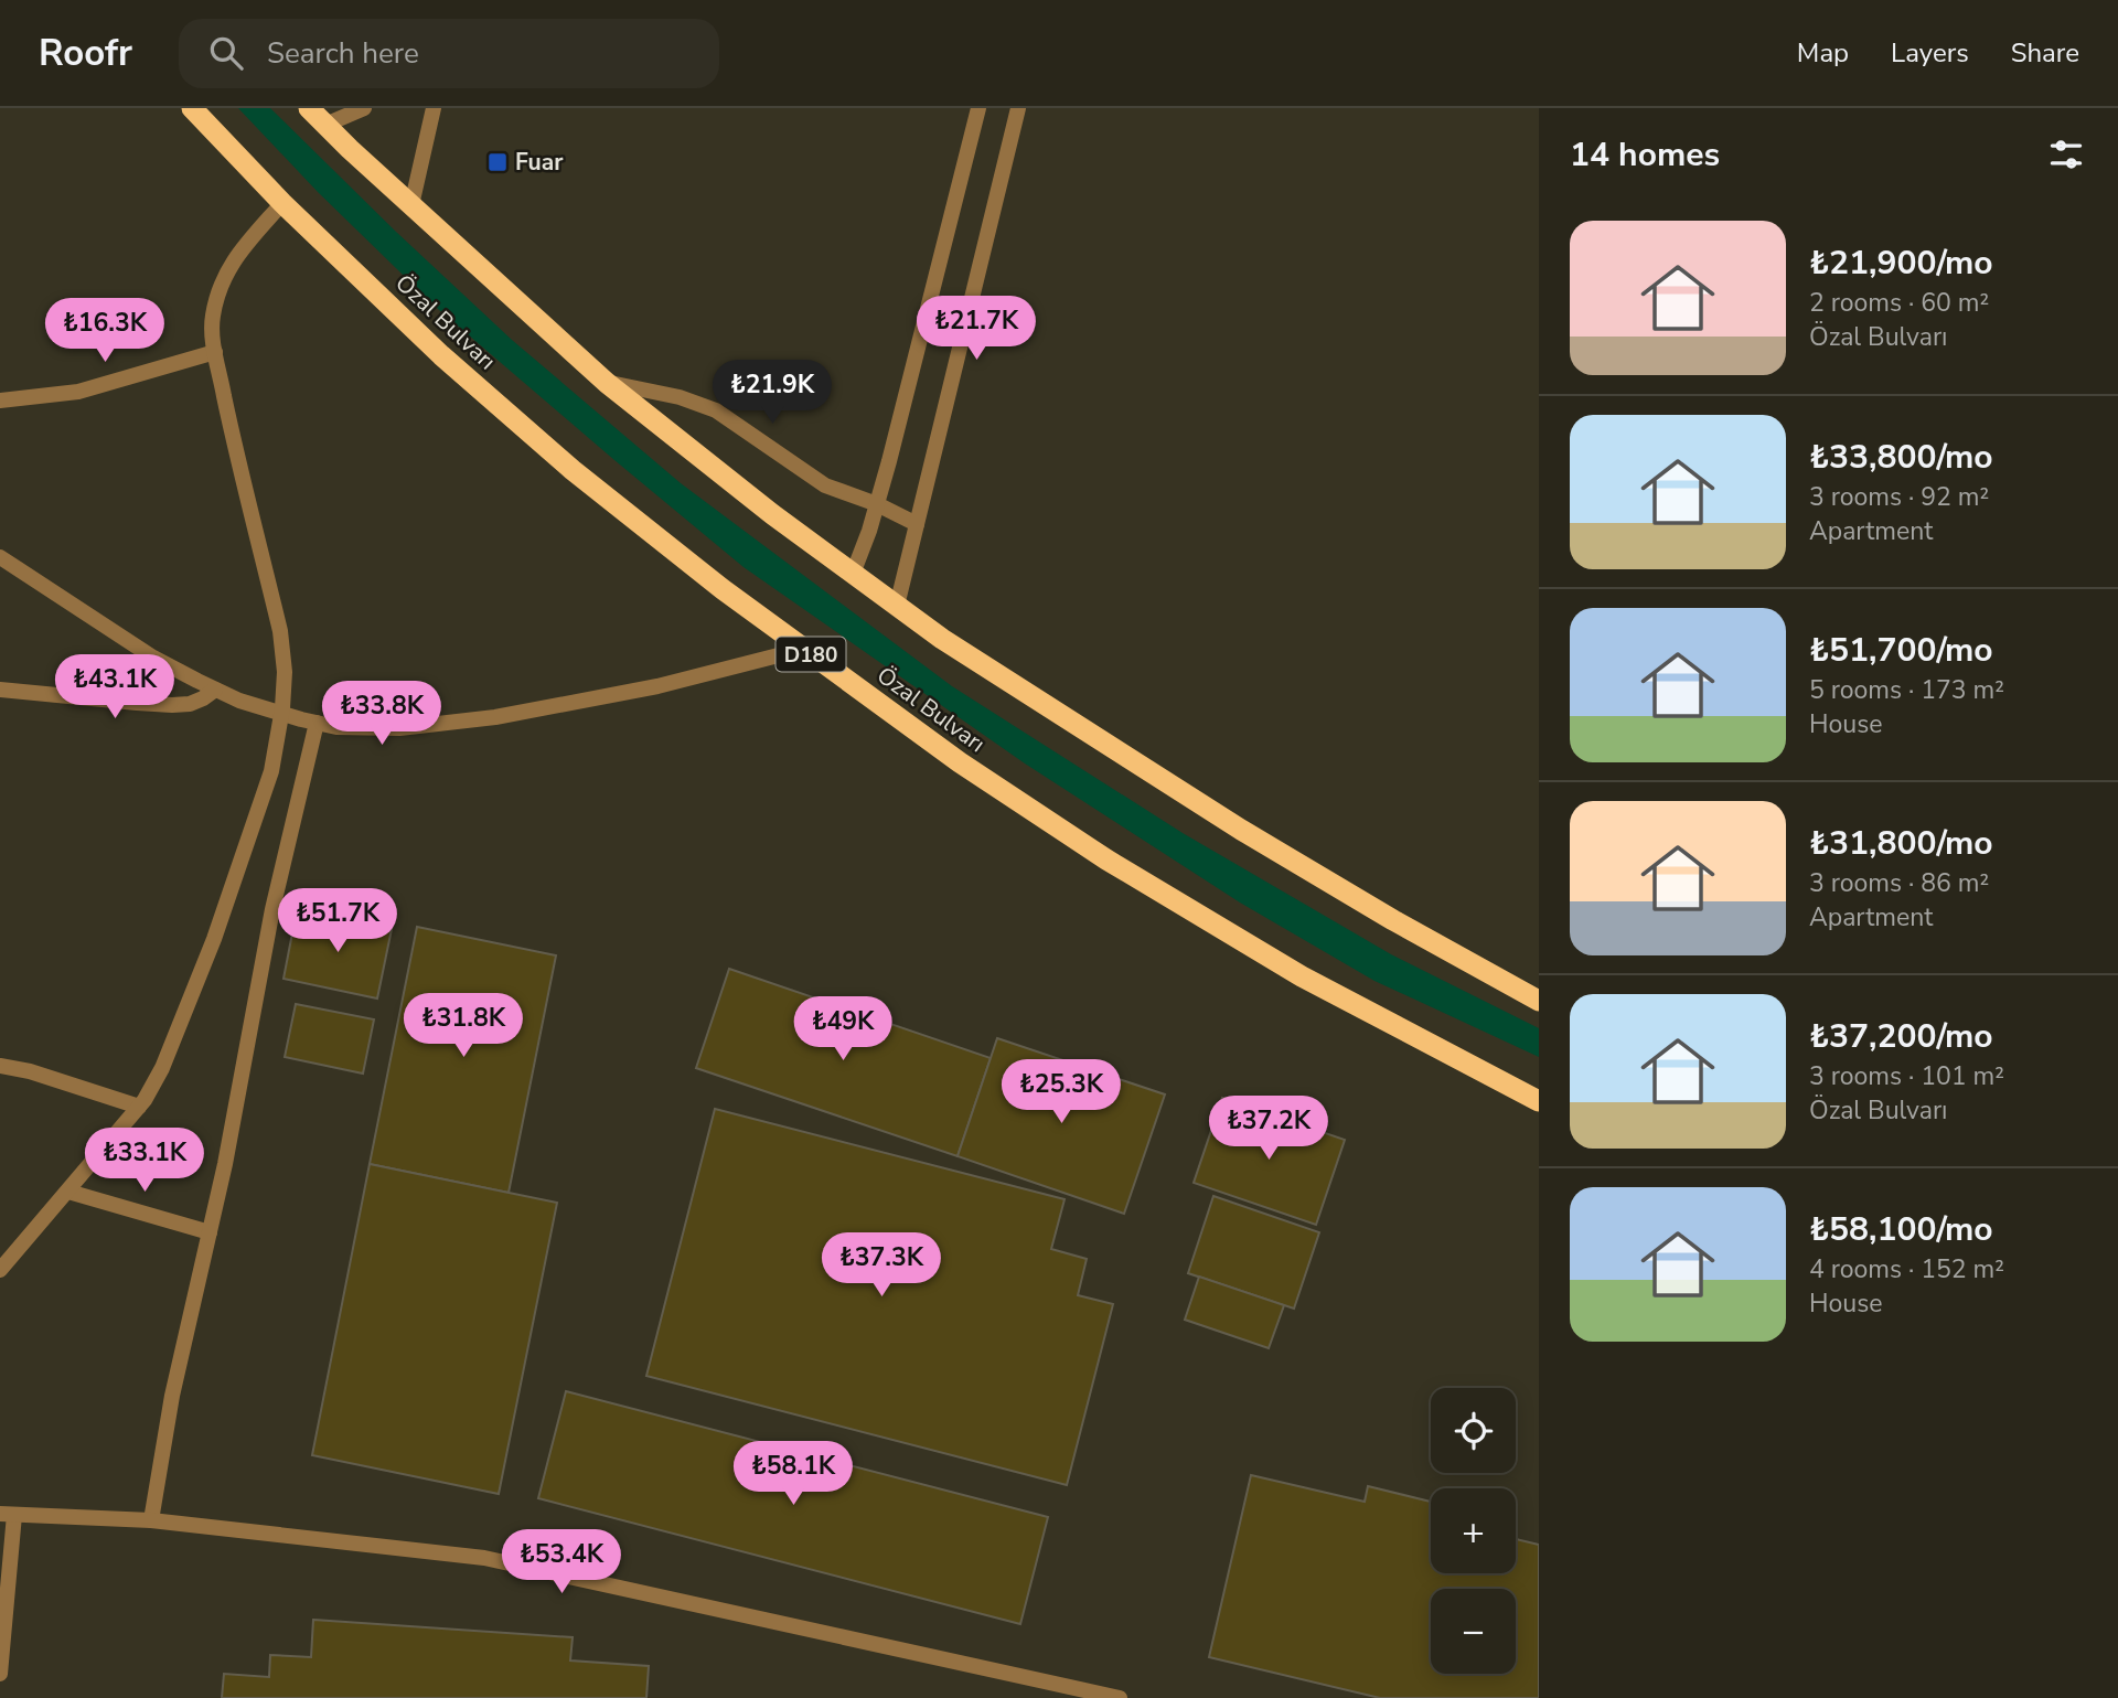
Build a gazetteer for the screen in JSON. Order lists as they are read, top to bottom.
{
  "streets": {
    "highway": ["Özal Bulvarı", "D180"]
  },
  "places": {
    "transit": ["Fuar"]
  },
  "page": {
    "header": "Roofr",
    "search": "Search here",
    "nav": ["Map", "Layers", "Share"],
    "heading": "14 homes",
    "list": [
      {
        "name": "₺21,900/mo",
        "note": "2 rooms · 60 m² · Özal Bulvarı"
      },
      {
        "name": "₺33,800/mo",
        "note": "3 rooms · 92 m² · Apartment"
      },
      {
        "name": "₺51,700/mo",
        "note": "5 rooms · 173 m² · House"
      },
      {
        "name": "₺31,800/mo",
        "note": "3 rooms · 86 m² · Apartment"
      },
      {
        "name": "₺37,200/mo",
        "note": "3 rooms · 101 m² · Özal Bulvarı"
      },
      {
        "name": "₺58,100/mo",
        "note": "4 rooms · 152 m² · House"
      }
    ],
    "price": [
      "₺21.7K",
      "₺16.3K",
      "₺21.9K",
      "₺43.1K",
      "₺33.8K",
      "₺51.7K",
      "₺31.8K",
      "₺49K",
      "₺25.3K",
      "₺37.2K",
      "₺33.1K",
      "₺37.3K",
      "₺58.1K",
      "₺53.4K"
    ],
    "map_buttons": ["+", "−"]
  }
}
